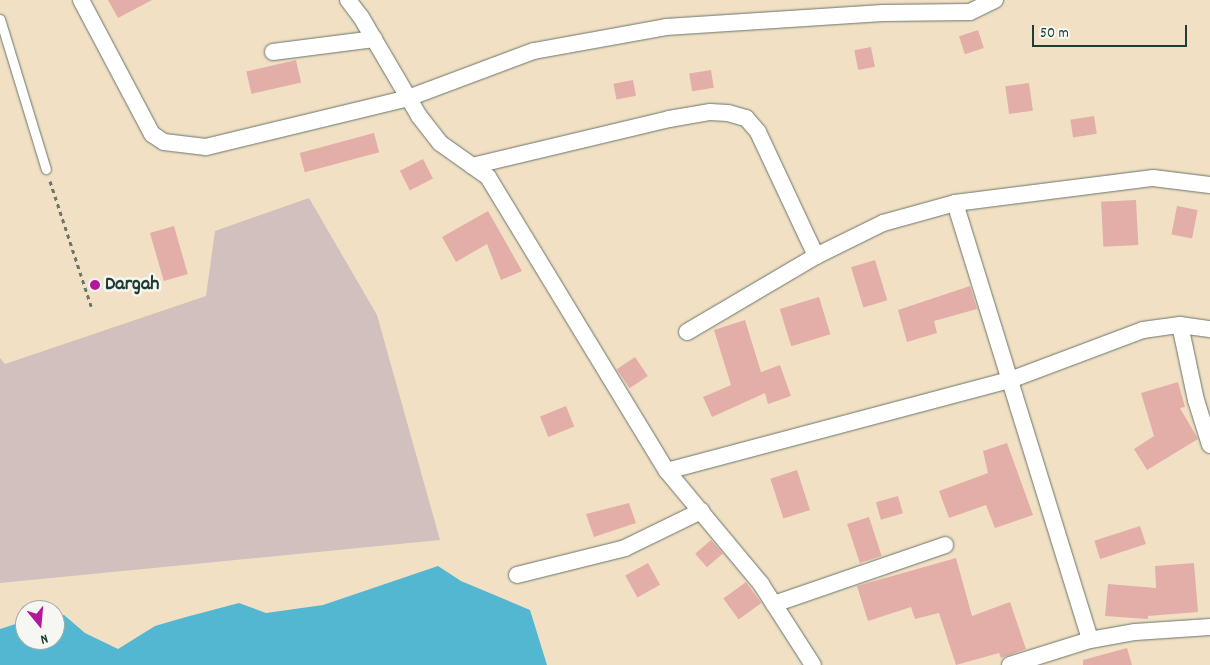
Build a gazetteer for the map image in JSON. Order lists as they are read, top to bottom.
{
  "places": ["Dargah"],
  "scale_bar": "50 m",
  "north": "bottom"
}
